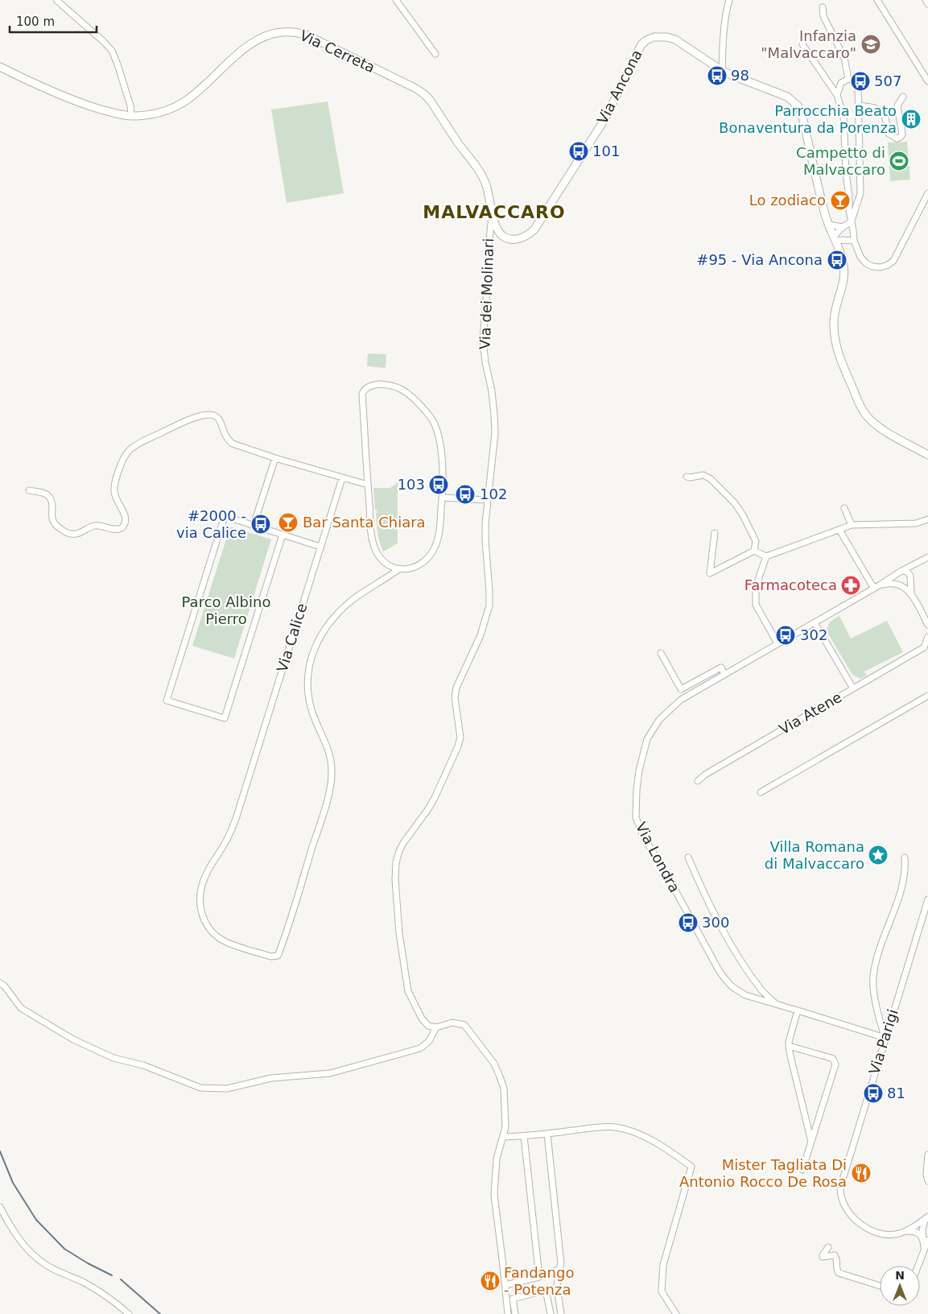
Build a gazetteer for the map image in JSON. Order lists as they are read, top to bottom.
{
  "streets": {
    "street": [
      "Via Cerreta",
      "Via Ancona",
      "Via dei Molinari",
      "Via Calice",
      "Via Atene",
      "Via Londra",
      "Via Parigi"
    ]
  },
  "crossings": [
    ["Via Cerreta", "Via Ancona"],
    ["Via Cerreta", "Via dei Molinari"],
    ["Via Ancona", "Via dei Molinari"],
    ["Via Londra", "Via Parigi"]
  ],
  "districts": ["MALVACCARO"],
  "parks": ["Parco Albino Pierro"],
  "places": {
    "school or university": ["Infanzia \"Malvaccaro\""],
    "bus stop": [
      "98",
      "507",
      "101",
      "#95 - Via Ancona",
      "103",
      "102",
      "#2000 - via Calice",
      "302",
      "300",
      "81"
    ],
    "building": ["Parrocchia Beato Bonaventura da Porenza"],
    "sports": ["Campetto di Malvaccaro"],
    "bar": ["Lo zodiaco", "Bar Santa Chiara"],
    "pharmacy": ["Farmacoteca"],
    "place": ["Villa Romana di Malvaccaro"],
    "restaurant": ["Mister Tagliata Di Antonio Rocco De Rosa", "Fandango - Potenza"]
  },
  "scale_bar": "100 m",
  "north": "top"
}
